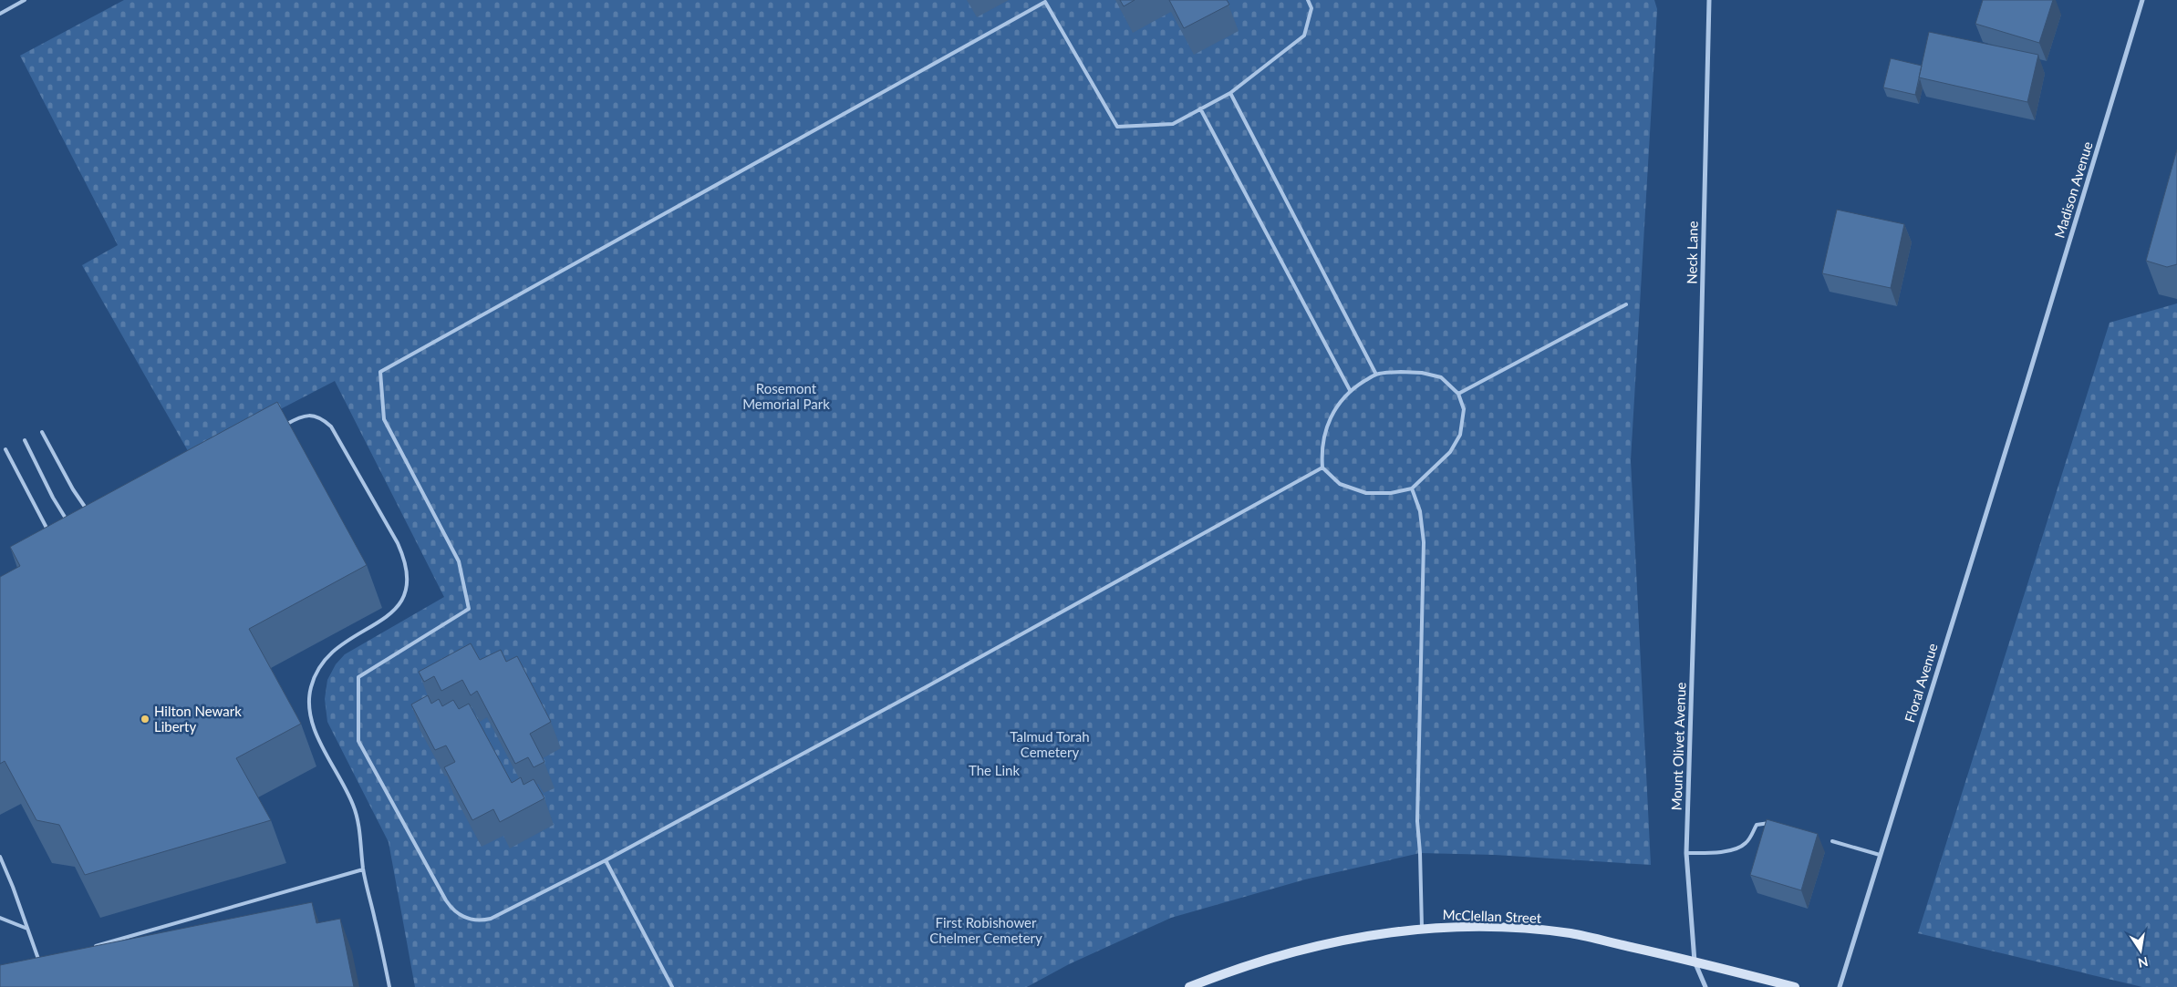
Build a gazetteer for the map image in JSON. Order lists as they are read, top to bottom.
{
  "streets": {
    "main road": ["McClellan Street"],
    "street": [
      "Madison Avenue",
      "Neck Lane",
      "Floral Avenue",
      "Mount Olivet Avenue"
    ]
  },
  "crossings": [
    ["Madison Avenue", "Floral Avenue"],
    ["Neck Lane", "Mount Olivet Avenue"],
    ["Mount Olivet Avenue", "McClellan Street"]
  ],
  "parks": [
    "Rosemont Memorial Park",
    "Talmud Torah Cemetery",
    "The Link",
    "First Robishower Chelmer Cemetery"
  ],
  "places": ["Hilton Newark Liberty"],
  "north": "bottom"
}
